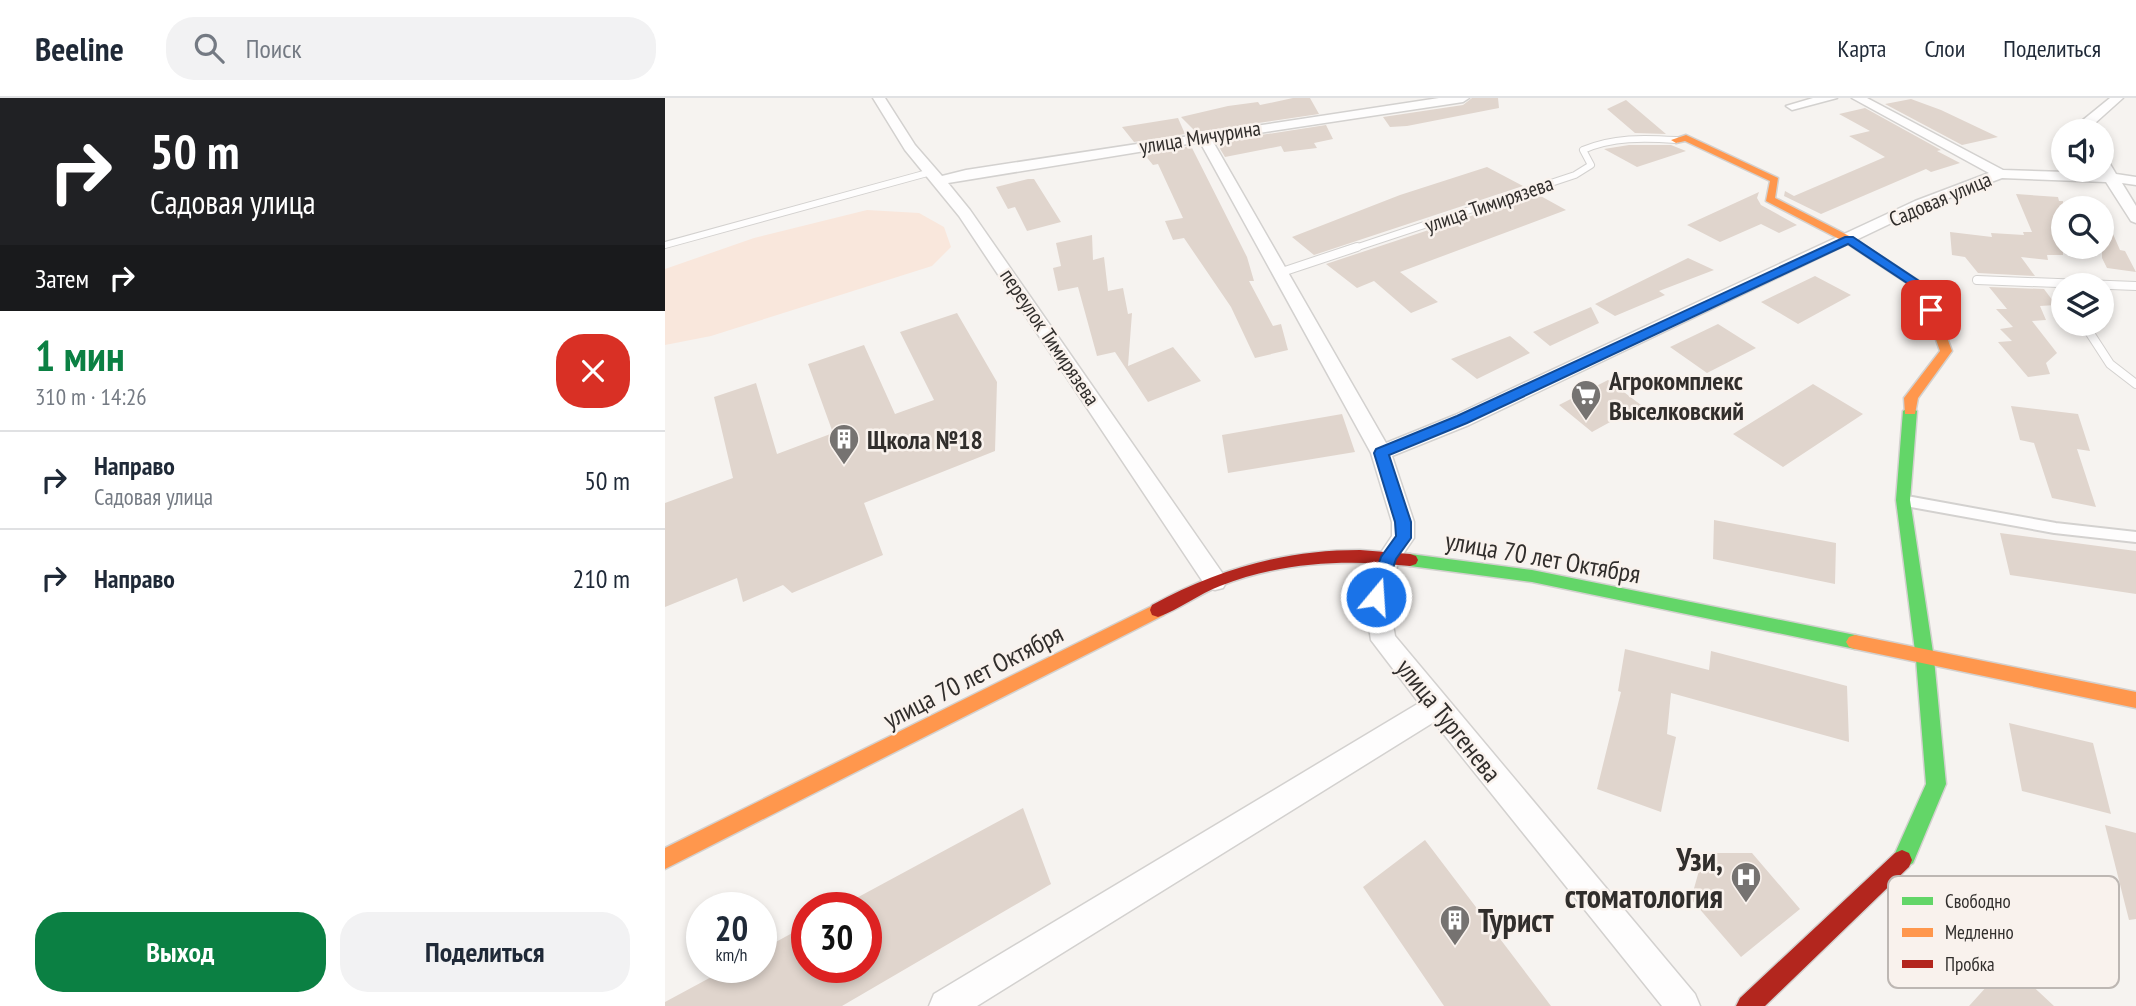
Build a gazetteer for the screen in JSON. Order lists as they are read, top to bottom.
{
  "streets": {
    "street": [
      "улица Мичурина",
      "Садовая улица",
      "переулок Тимирязева",
      "улица 70 лет Октября",
      "улица Тургенева"
    ],
    "lane": ["улица Тимирязева"]
  },
  "crossings": [
    ["улица Мичурина", "переулок Тимирязева"],
    ["улица Мичурина", "улица Тургенева"],
    ["Садовая улица", "улица Тургенева"],
    ["улица Тимирязева", "улица Тургенева"],
    ["переулок Тимирязева", "улица 70 лет Октября"],
    ["улица 70 лет Октября", "улица Тургенева"]
  ],
  "places": {
    "supermarket": ["Агрокомплекс Выселковский"],
    "building": ["Щкола №18", "Турист"],
    "hospital": ["Узи, стоматология"]
  },
  "legend": ["Свободно", "Медленно", "Пробка"],
  "page": {
    "header": "Beeline",
    "search": "Поиск",
    "nav": ["Карта", "Слои", "Поделиться"],
    "turn": ["50 m", "Садовая улица"],
    "then": "Затем",
    "heading": ["1 мин", "310 m · 14:26"],
    "list": [
      {
        "name": "Направо",
        "note": "Садовая улица",
        "value": "50 m"
      },
      {
        "name": "Направо",
        "value": "210 m"
      }
    ],
    "speed": "20 km/h",
    "limit": "30",
    "buttons": ["Выход", "Поделиться"]
  }
}
